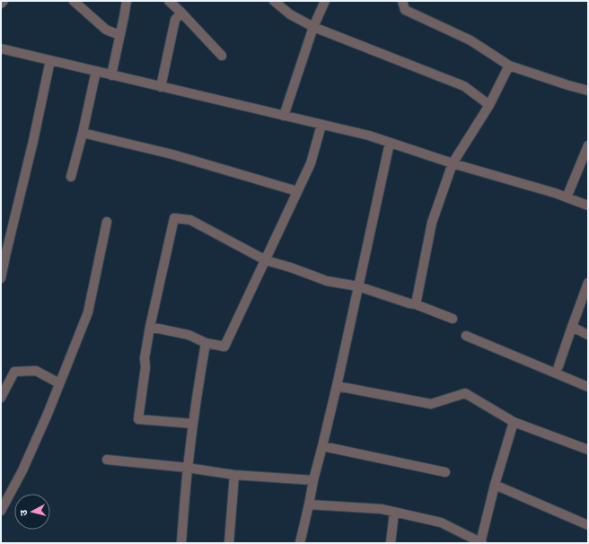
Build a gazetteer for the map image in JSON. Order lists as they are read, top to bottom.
{
  "north": "left"
}
